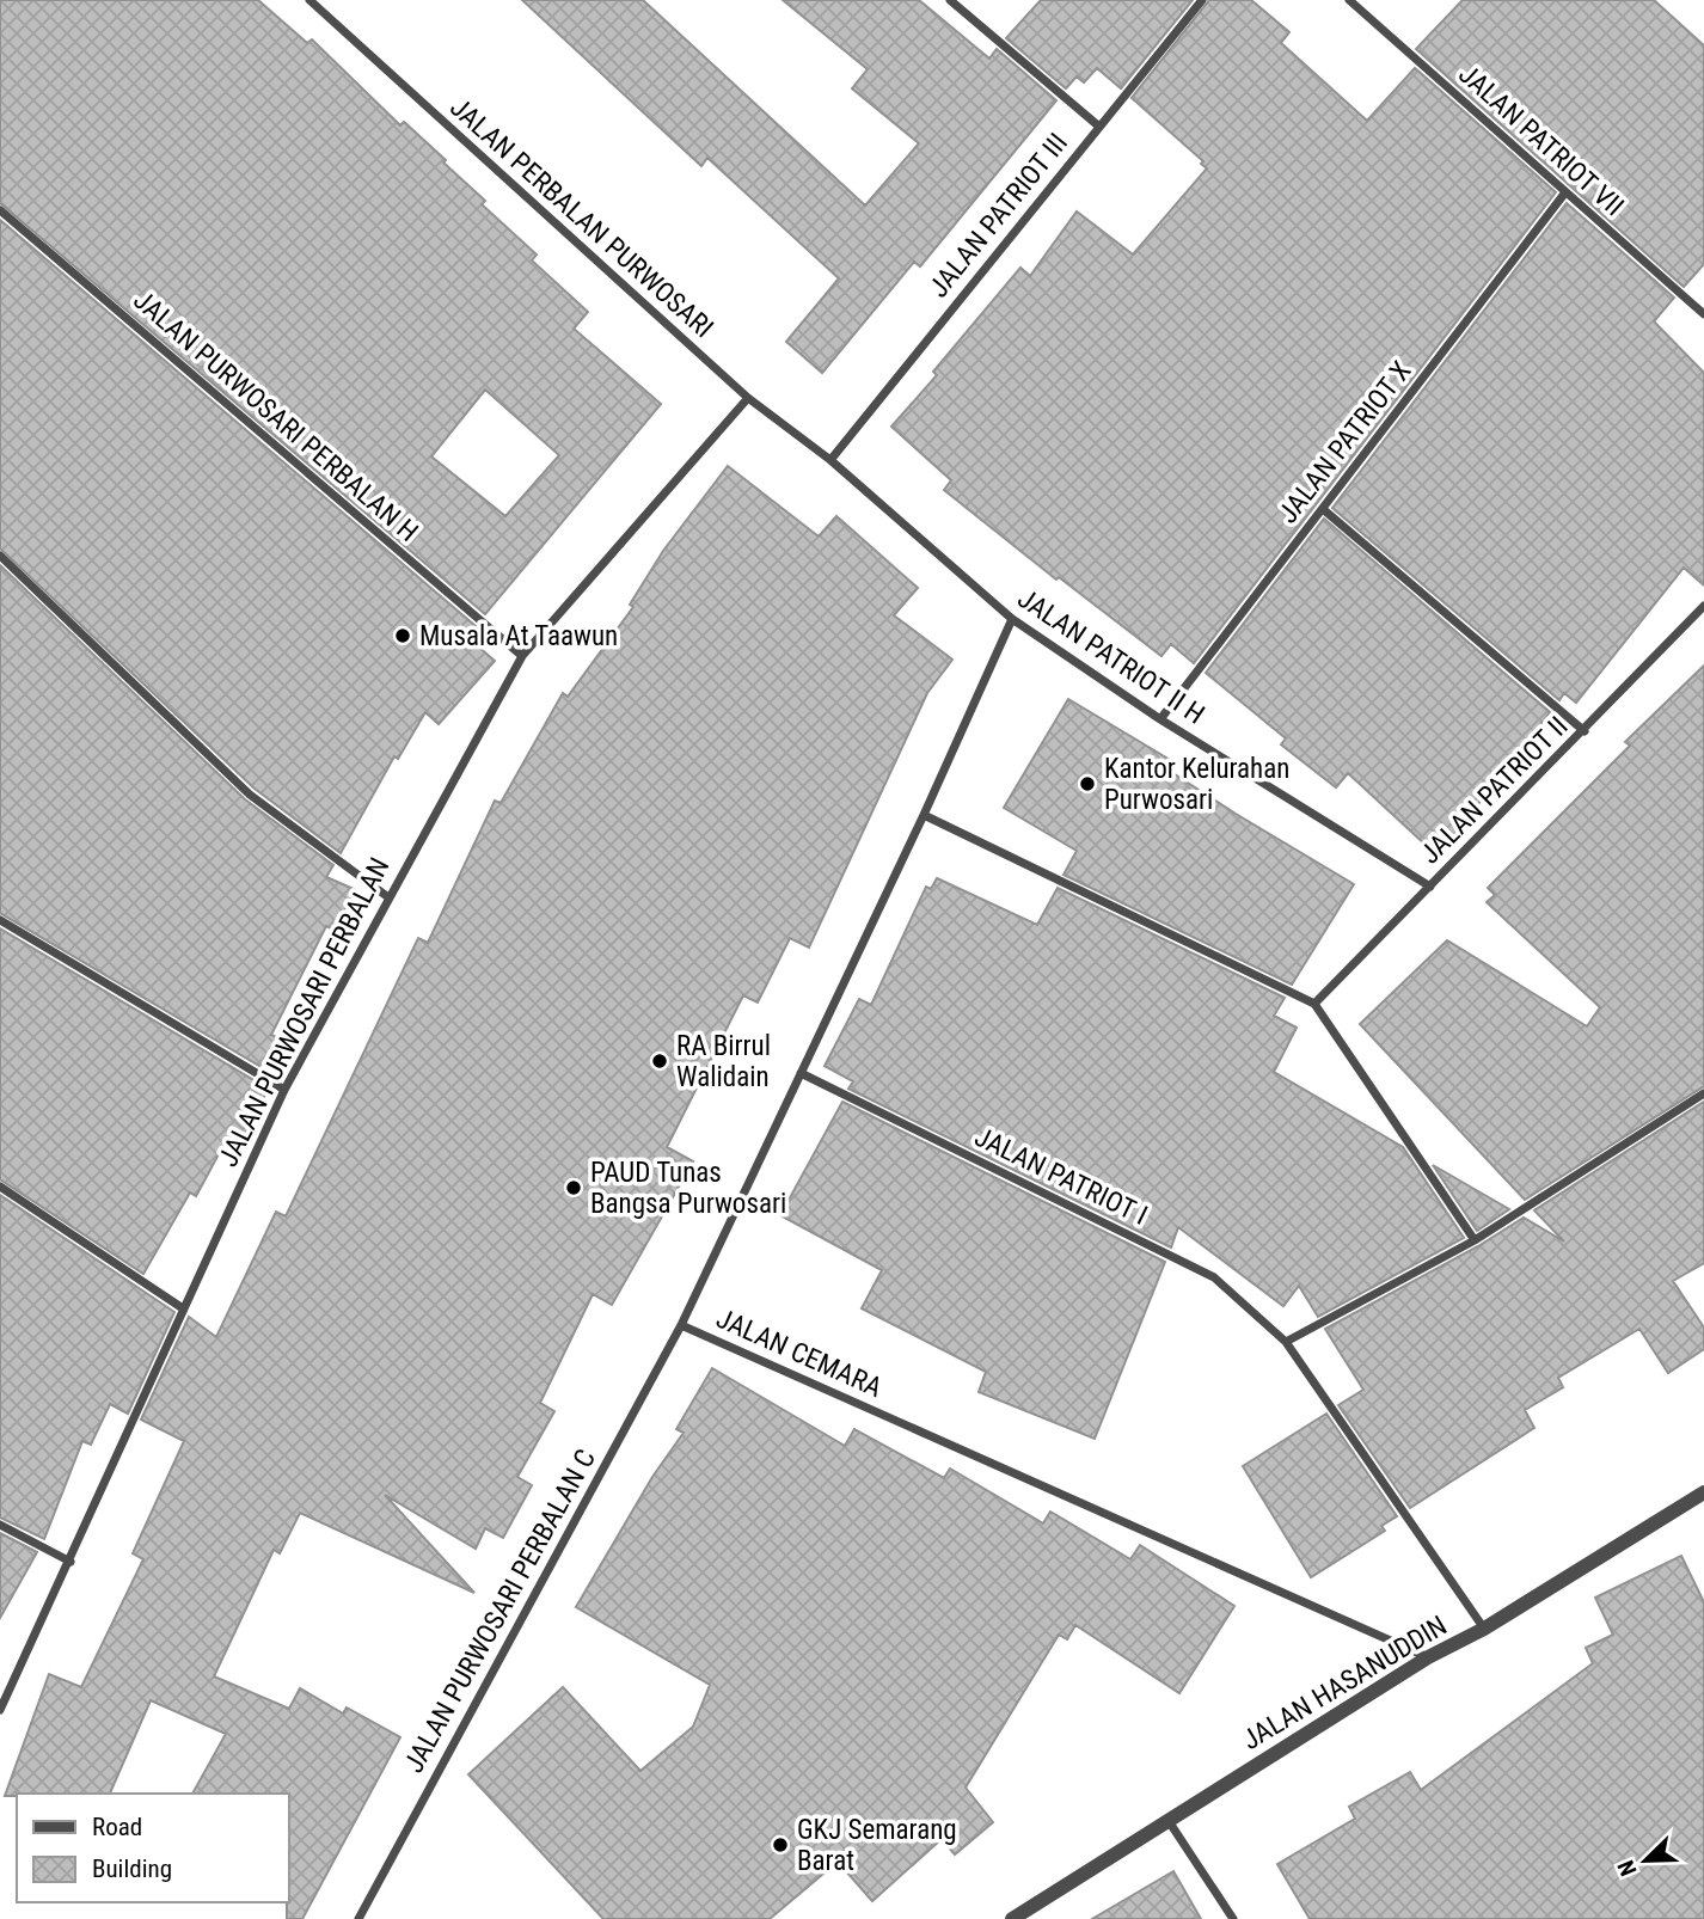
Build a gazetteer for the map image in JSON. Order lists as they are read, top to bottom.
{
  "streets": {
    "street": [
      "JALAN PATRIOT VII",
      "JALAN PATRIOT III",
      "JALAN PERBALAN PURWOSARI",
      "JALAN PURWOSARI PERBALAN H",
      "JALAN PATRIOT X",
      "JALAN PATRIOT II H",
      "JALAN PATRIOT II",
      "JALAN PURWOSARI PERBALAN",
      "JALAN PATRIOT I",
      "JALAN CEMARA",
      "JALAN PURWOSARI PERBALAN C",
      "JALAN HASANUDDIN"
    ]
  },
  "crossings": [
    ["JALAN PATRIOT VII", "JALAN PATRIOT X"],
    ["JALAN PATRIOT III", "JALAN PERBALAN PURWOSARI"],
    ["JALAN PATRIOT III", "JALAN PATRIOT II H"],
    ["JALAN PERBALAN PURWOSARI", "JALAN PATRIOT II H"],
    ["JALAN PERBALAN PURWOSARI", "JALAN PURWOSARI PERBALAN"],
    ["JALAN PURWOSARI PERBALAN H", "JALAN PURWOSARI PERBALAN"],
    ["JALAN PATRIOT X", "JALAN PATRIOT II H"],
    ["JALAN PATRIOT II H", "JALAN PATRIOT II"],
    ["JALAN PATRIOT II H", "JALAN CEMARA"],
    ["JALAN PATRIOT I", "JALAN CEMARA"],
    ["JALAN PATRIOT I", "JALAN HASANUDDIN"],
    ["JALAN CEMARA", "JALAN PURWOSARI PERBALAN C"],
    ["JALAN CEMARA", "JALAN HASANUDDIN"]
  ],
  "places": [
    "Musala At Taawun",
    "Kantor Kelurahan Purwosari",
    "RA Birrul Walidain",
    "PAUD Tunas Bangsa Purwosari",
    "GKJ Semarang Barat"
  ],
  "legend": ["Road", "Building"],
  "north": "bottom left"
}
